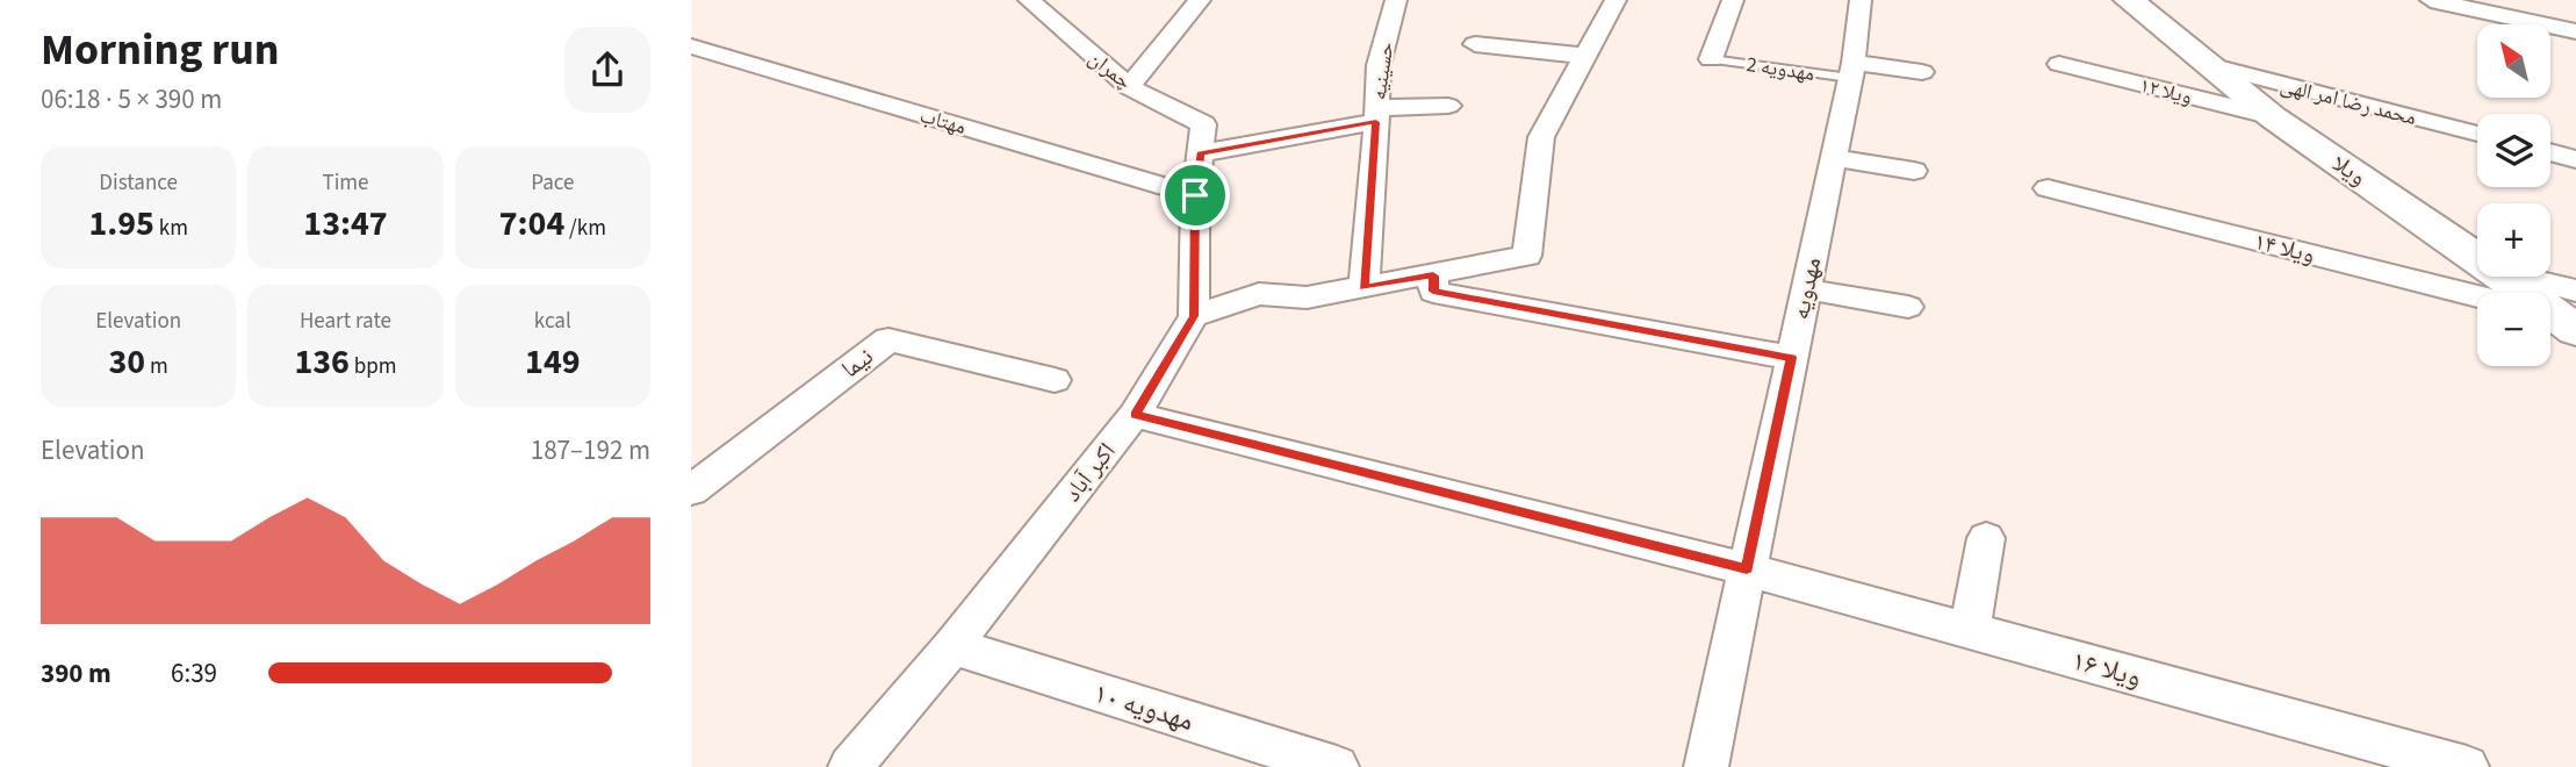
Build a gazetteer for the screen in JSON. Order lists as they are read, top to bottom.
{
  "streets": {
    "street": [
      "چمران",
      "حسینیه",
      "ویلا ۱۲",
      "محمد رضا امر الهی",
      "مهتاب",
      "ویلا",
      "ویلا ۱۴",
      "مهدویه",
      "نیما",
      "اکبر آباد",
      "ویلا ۱۶",
      "مهدویه ۱۰"
    ],
    "lane": ["مهدویه 2"]
  },
  "crossings": [
    ["مهدویه 2", "مهدویه"],
    ["ویلا ۱۲", "ویلا"],
    ["محمد رضا امر الهی", "ویلا"],
    ["مهدویه", "ویلا ۱۶"],
    ["اکبر آباد", "ویلا ۱۶"],
    ["اکبر آباد", "مهدویه ۱۰"]
  ],
  "north": "top left",
  "page": {
    "heading": ["Morning run", "06:18 · 5 × 390 m"],
    "map_buttons": ["+", "−"],
    "stats": [
      ["Distance", "1.95 km"],
      ["Time", "13:47"],
      ["Pace", "7:04 /km"],
      ["Elevation", "30 m"],
      ["Heart rate", "136 bpm"],
      ["kcal", "149"]
    ],
    "chart": ["Elevation", "187–192 m"],
    "list": [
      {
        "name": "390 m",
        "note": "6:39"
      }
    ]
  }
}
